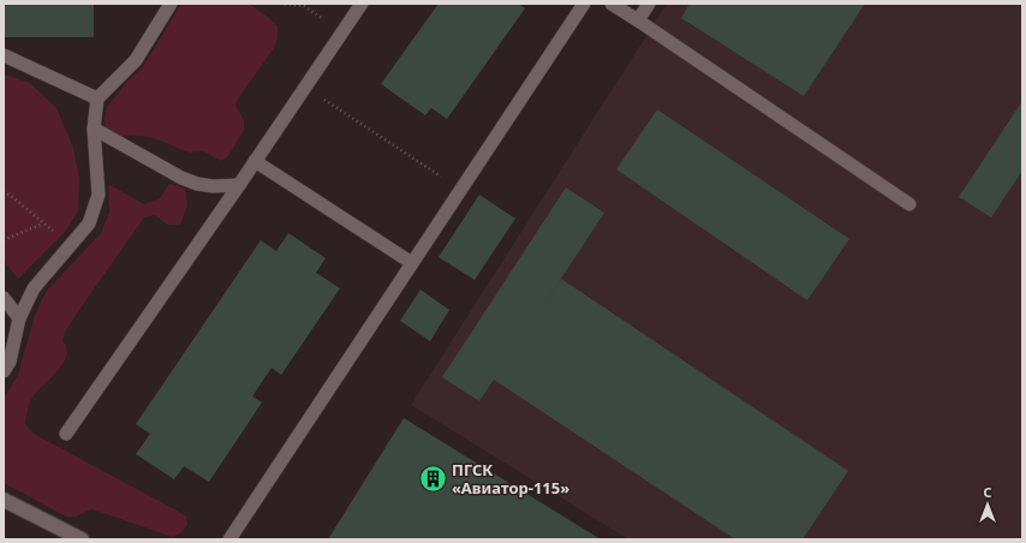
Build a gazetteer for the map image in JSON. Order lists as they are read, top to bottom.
{
  "places": {
    "building": ["ПГСК «Авиатор-115»"]
  },
  "north": "top"
}
